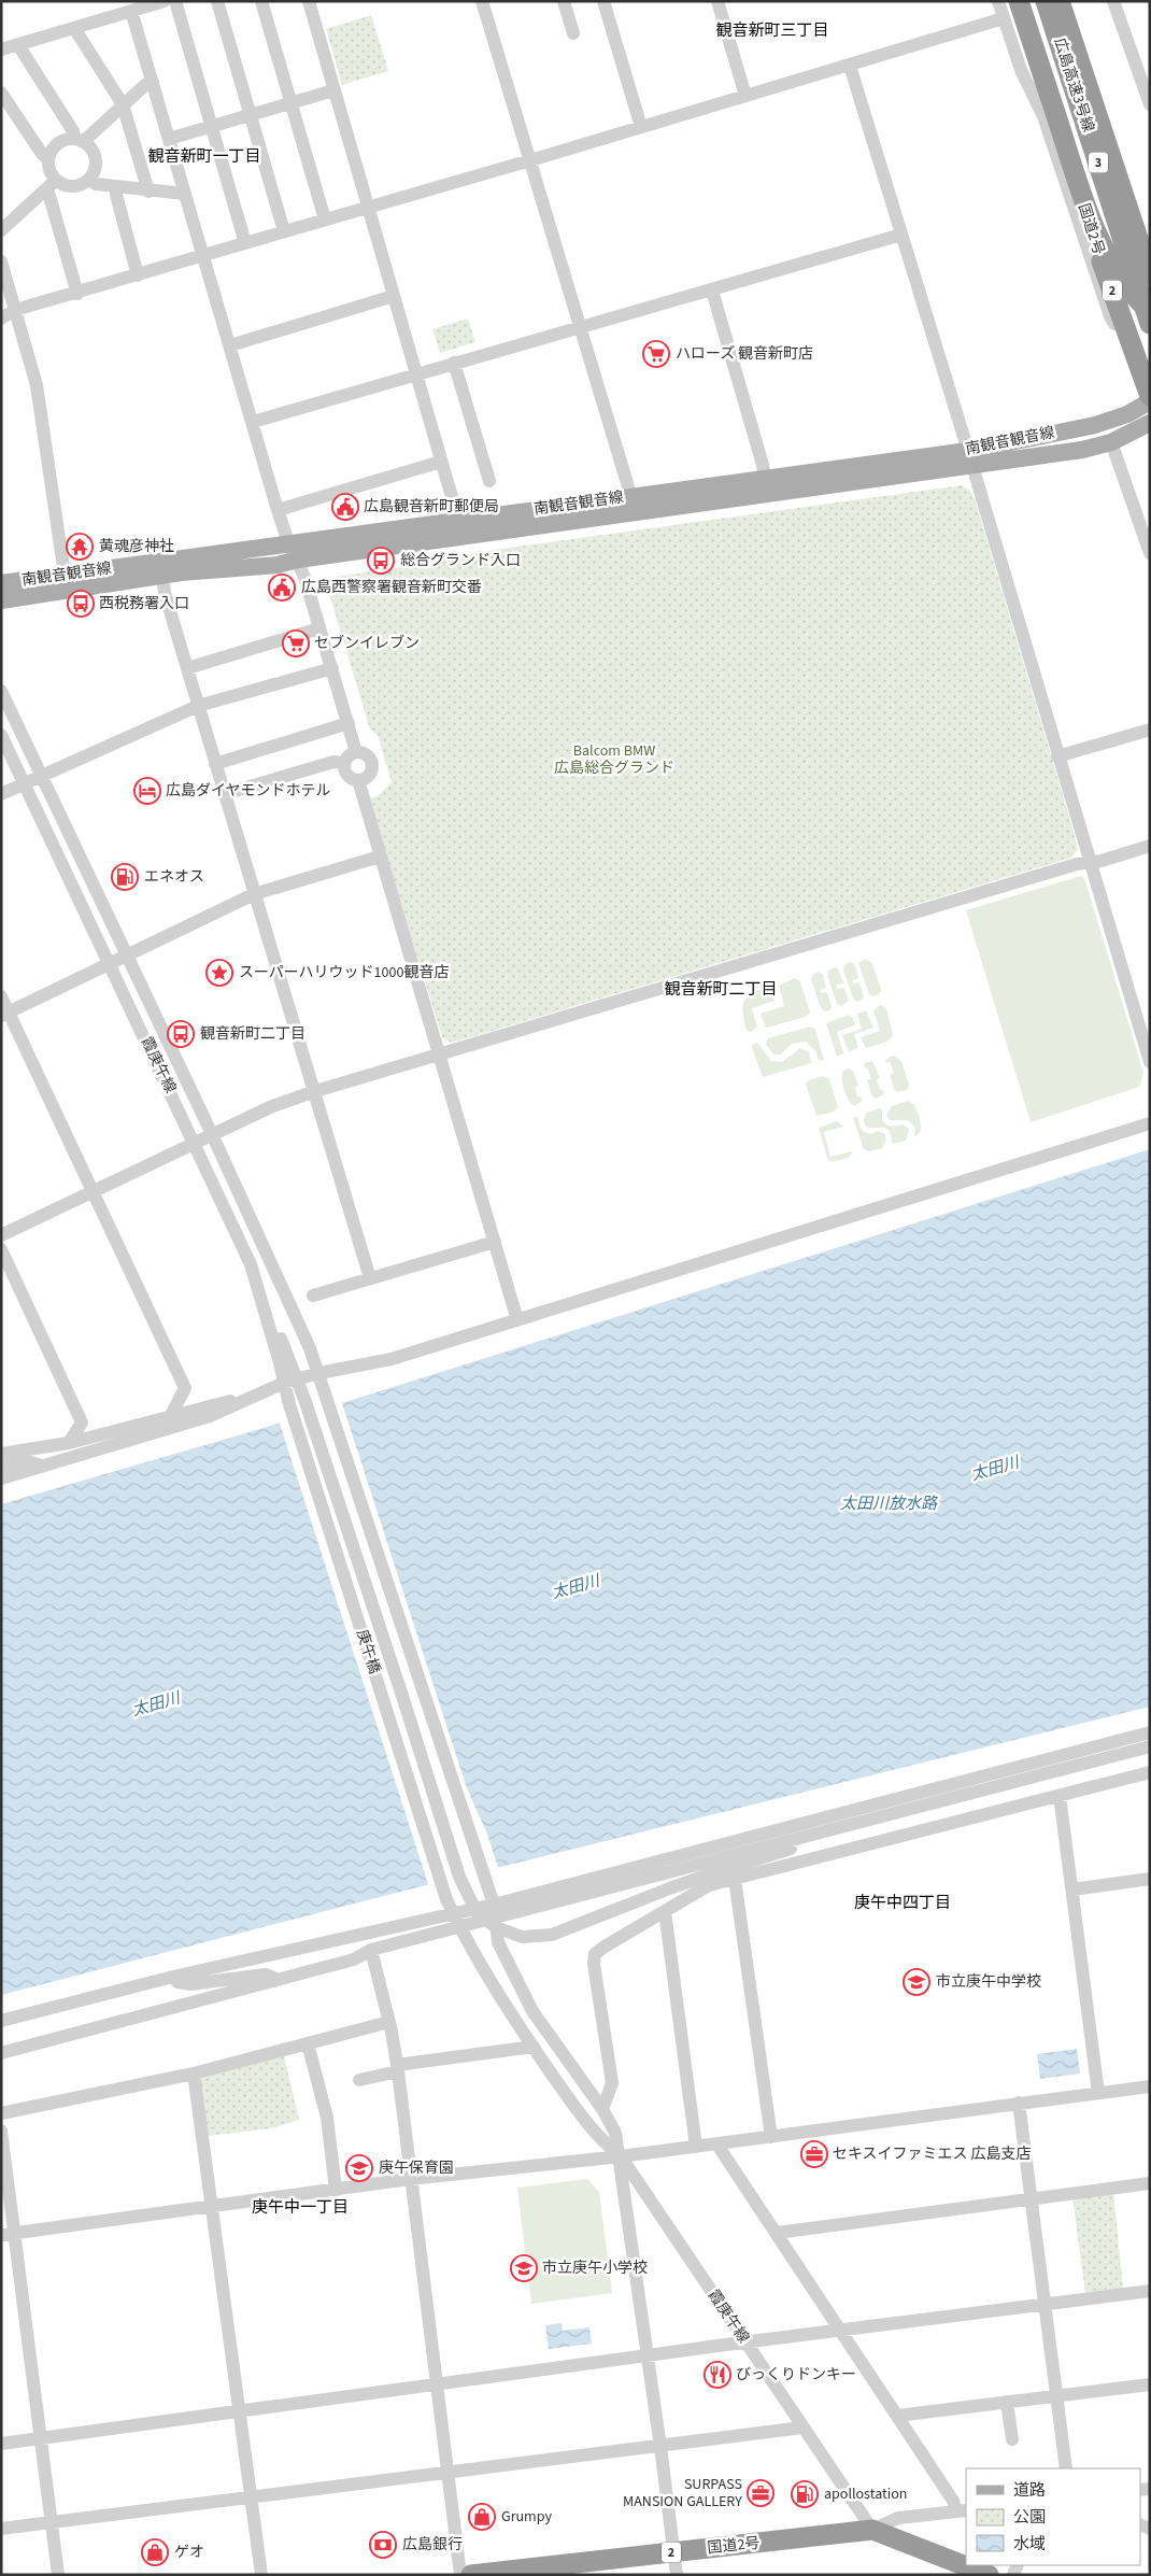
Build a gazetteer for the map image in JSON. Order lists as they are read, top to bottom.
{
  "streets": {
    "highway": [
      "広島高速3号線",
      "3",
      "国道2号",
      "2"
    ],
    "main road": ["南観音観音線"],
    "street": ["霞庚午線", "庚午橋"]
  },
  "crossings": [
    ["国道2号", "霞庚午線"],
    ["霞庚午線", "庚午橋"]
  ],
  "districts": [
    "観音新町三丁目",
    "観音新町一丁目",
    "観音新町二丁目",
    "庚午中四丁目",
    "庚午中一丁目"
  ],
  "water": ["太田川", "太田川放水路"],
  "parks": ["Balcom BMW 広島総合グランド"],
  "places": {
    "supermarket": ["ハローズ 観音新町店", "セブンイレブン"],
    "public building": ["広島観音新町郵便局", "広島西警察署観音新町交番"],
    "temple": ["黄魂彦神社"],
    "bus stop": ["総合グランド入口", "西税務署入口", "観音新町二丁目"],
    "hotel": ["広島ダイヤモンドホテル"],
    "fuel station": ["エネオス", "apollostation"],
    "place": ["スーパーハリウッド1000観音店"],
    "school or university": ["市立庚午中学校", "庚午保育園", "市立庚午小学校"],
    "office": ["セキスイファミエス 広島支店", "SURPASS MANSION GALLERY"],
    "restaurant": ["びっくりドンキー"],
    "shop": ["Grumpy", "ゲオ"],
    "bank": ["広島銀行"]
  },
  "legend": ["道路", "公園", "水域"]
}
